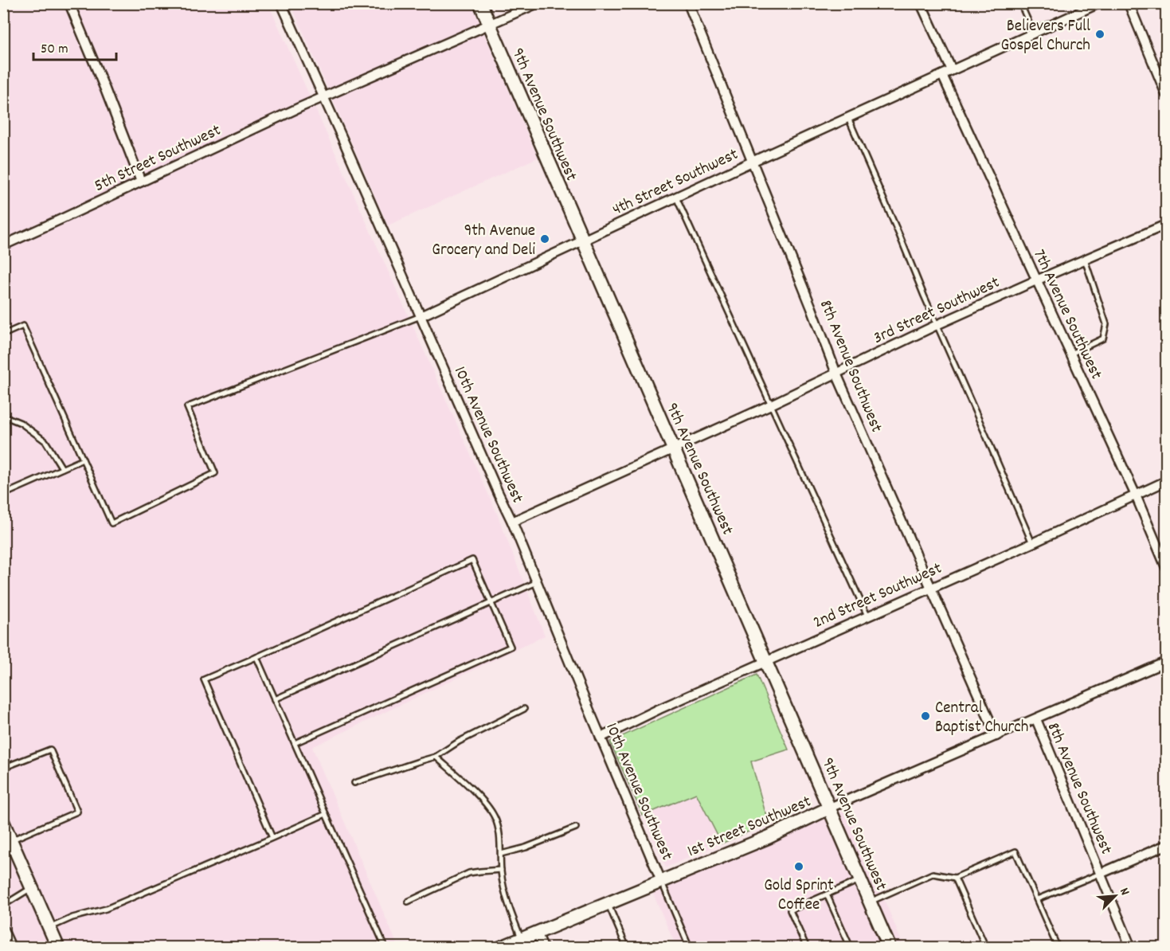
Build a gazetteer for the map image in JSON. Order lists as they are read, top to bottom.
{
  "streets": {
    "street": [
      "9th Avenue Southwest",
      "5th Street Southwest",
      "4th Street Southwest",
      "3rd Street Southwest",
      "7th Avenue Southwest",
      "8th Avenue Southwest",
      "10th Avenue Southwest",
      "2nd Street Southwest",
      "1st Street Southwest"
    ]
  },
  "crossings": [
    ["9th Avenue Southwest", "5th Street Southwest"],
    ["9th Avenue Southwest", "4th Street Southwest"],
    ["9th Avenue Southwest", "3rd Street Southwest"],
    ["9th Avenue Southwest", "2nd Street Southwest"],
    ["9th Avenue Southwest", "1st Street Southwest"],
    ["5th Street Southwest", "10th Avenue Southwest"],
    ["4th Street Southwest", "7th Avenue Southwest"],
    ["4th Street Southwest", "8th Avenue Southwest"],
    ["4th Street Southwest", "10th Avenue Southwest"],
    ["3rd Street Southwest", "7th Avenue Southwest"],
    ["3rd Street Southwest", "8th Avenue Southwest"],
    ["3rd Street Southwest", "10th Avenue Southwest"],
    ["7th Avenue Southwest", "2nd Street Southwest"],
    ["8th Avenue Southwest", "2nd Street Southwest"],
    ["8th Avenue Southwest", "1st Street Southwest"],
    ["10th Avenue Southwest", "2nd Street Southwest"],
    ["10th Avenue Southwest", "1st Street Southwest"]
  ],
  "places": [
    "Believers Full Gospel Church",
    "9th Avenue Grocery and Deli",
    "Central Baptist Church",
    "Gold Sprint Coffee"
  ],
  "scale_bar": "50 m",
  "north": "top right"
}
